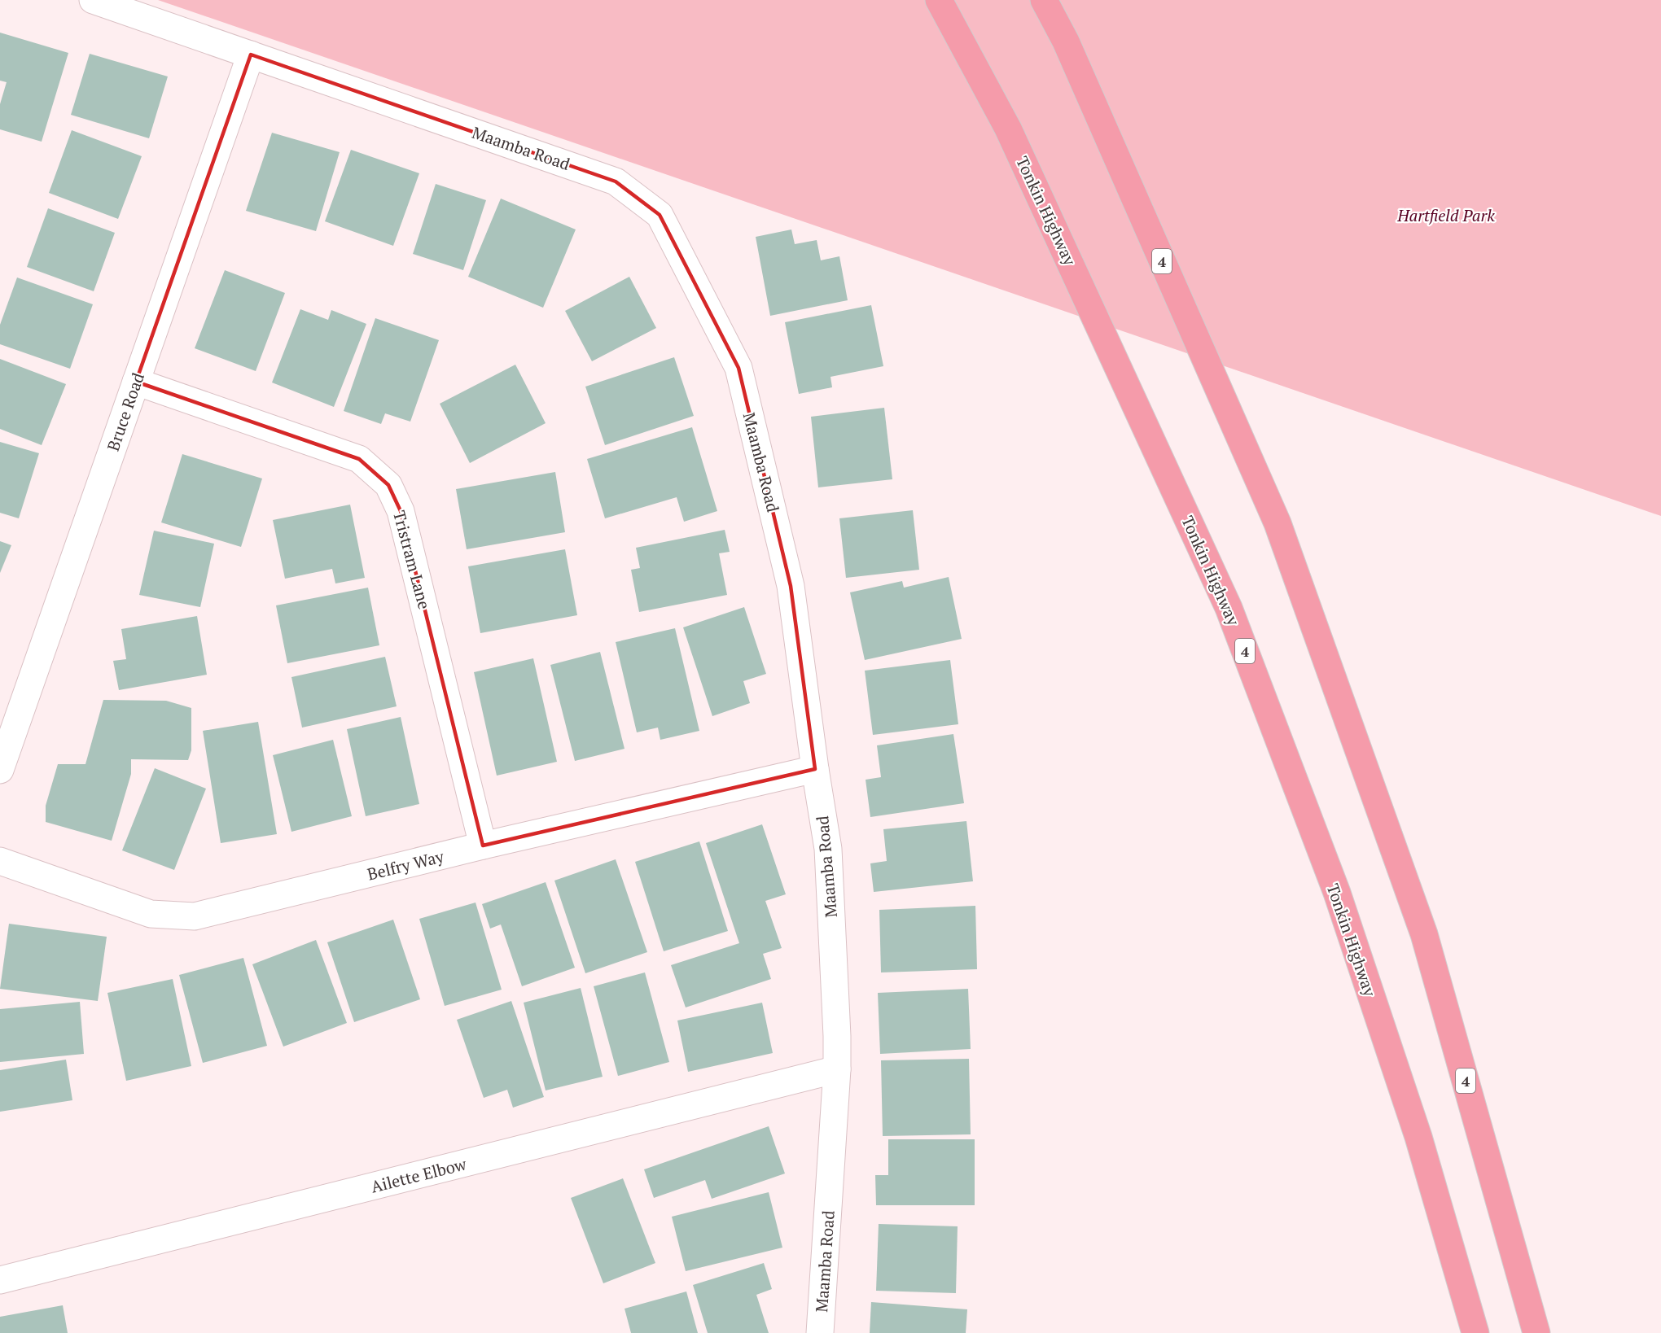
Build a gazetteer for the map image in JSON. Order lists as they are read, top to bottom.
{
  "streets": {
    "highway": ["Tonkin Highway", "4"],
    "street": [
      "Maamba Road",
      "Bruce Road",
      "Tristram Lane",
      "Belfry Way",
      "Ailette Elbow"
    ]
  },
  "crossings": [
    ["Maamba Road", "Bruce Road"],
    ["Maamba Road", "Belfry Way"],
    ["Maamba Road", "Ailette Elbow"],
    ["Bruce Road", "Tristram Lane"],
    ["Tristram Lane", "Belfry Way"]
  ],
  "parks": ["Hartfield Park"]
}
